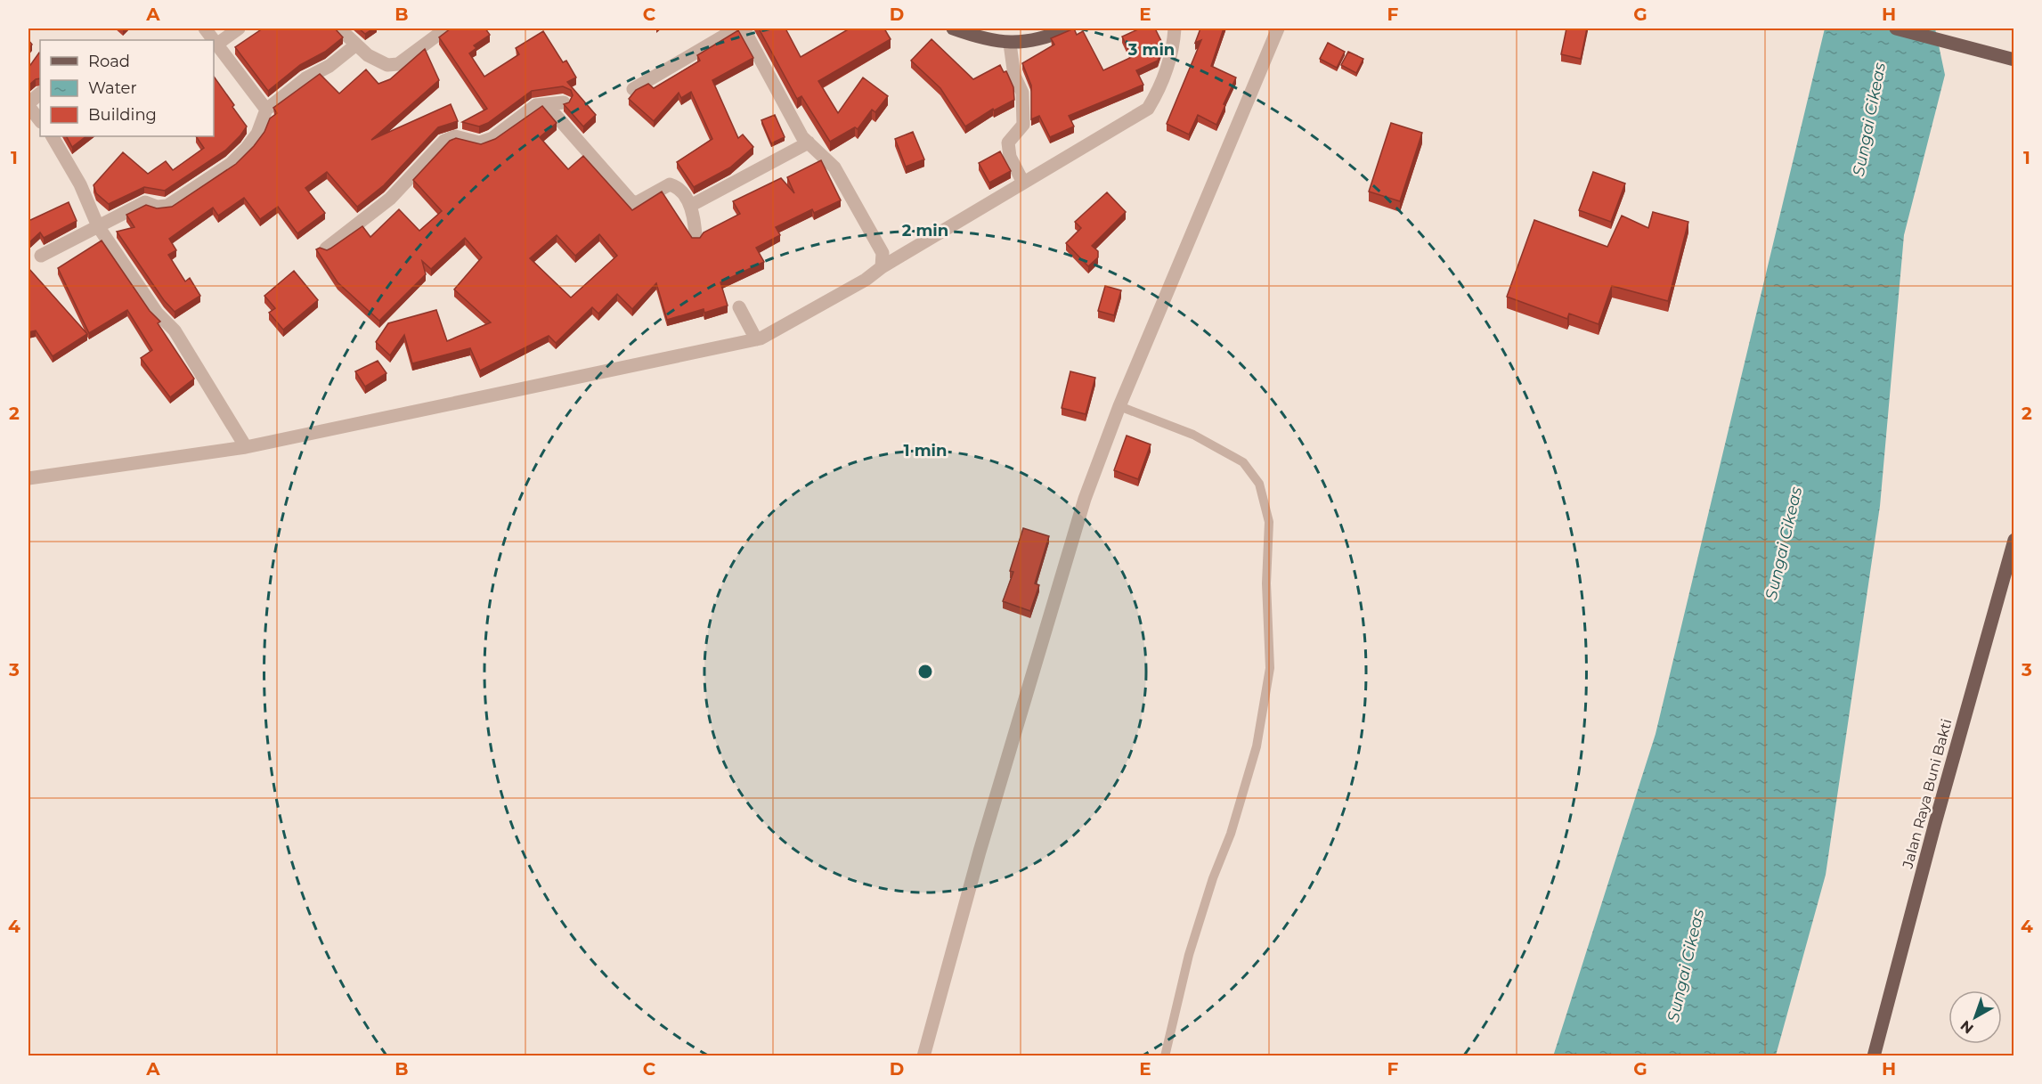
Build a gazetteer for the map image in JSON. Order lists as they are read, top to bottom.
{
  "streets": {
    "main road": ["Jalan Raya Buni Bakti"]
  },
  "water": ["Sungai Cikeas"],
  "legend": ["Road", "Water", "Building"],
  "north": "bottom left",
  "grid": {
    "columns": [
      "A",
      "B",
      "C",
      "D",
      "E",
      "F",
      "G",
      "H"
    ],
    "rows": [
      "1",
      "2",
      "3",
      "4"
    ]
  },
  "rings": ["3 min", "2 min", "1 min"]
}
